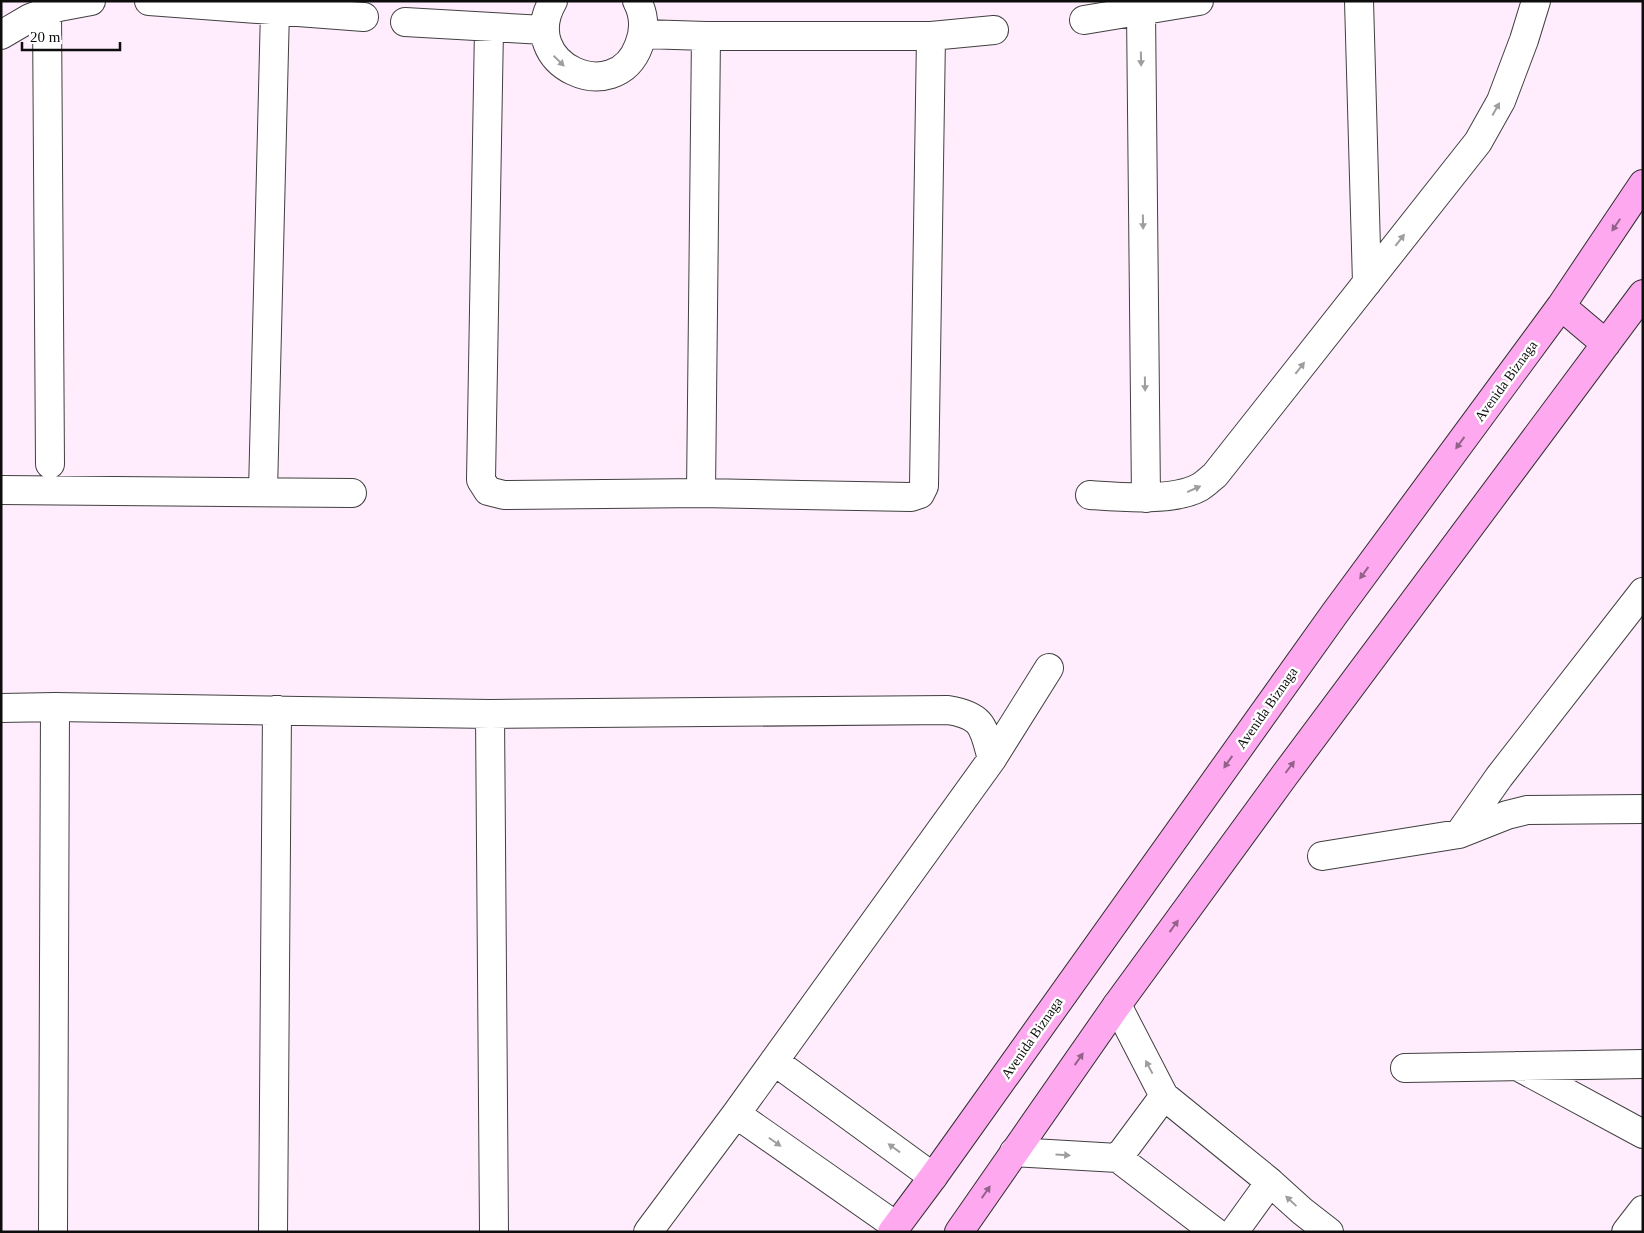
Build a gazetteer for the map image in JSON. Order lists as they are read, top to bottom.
{
  "streets": {
    "street": ["Avenida Biznaga"]
  },
  "scale_bar": "20 m"
}
